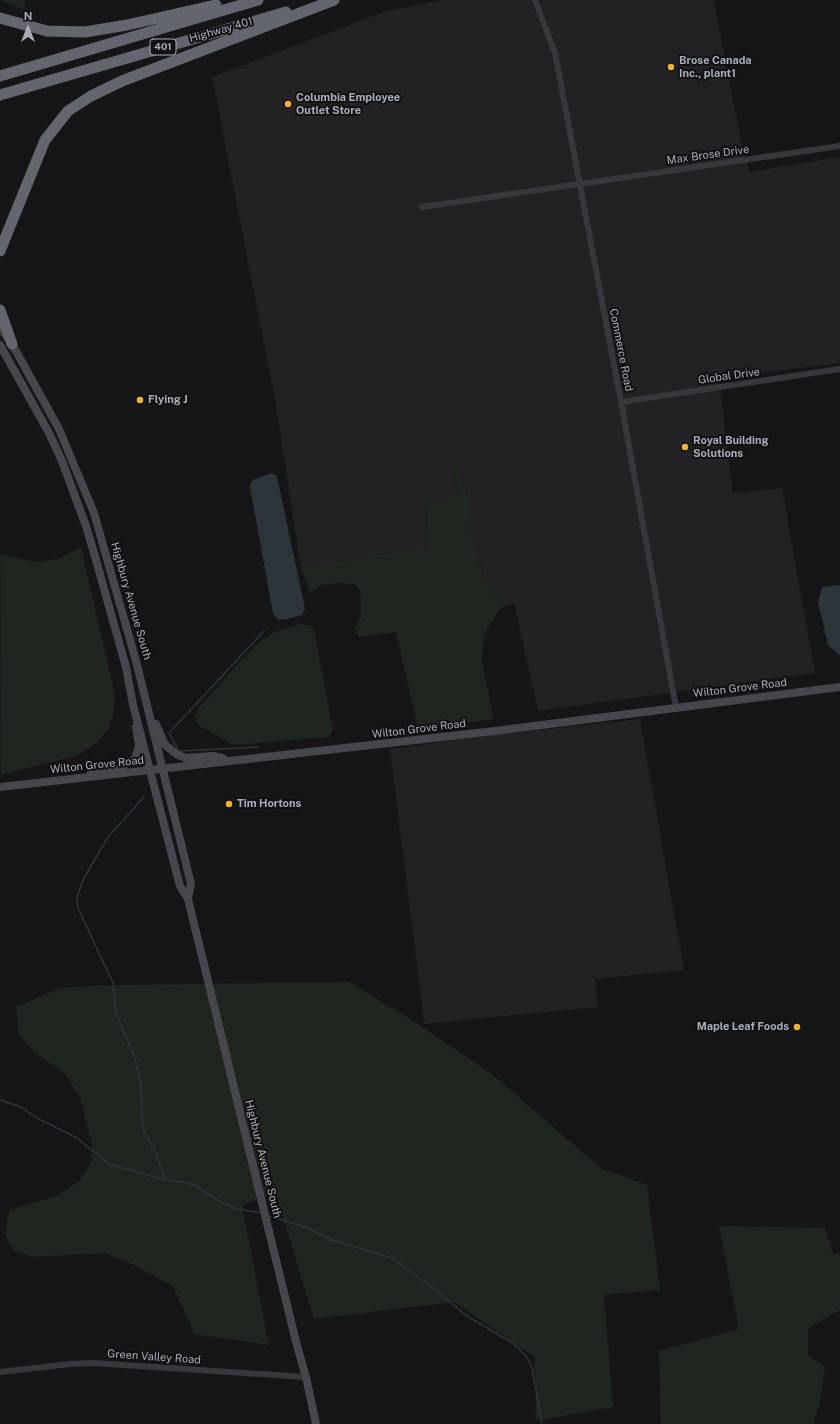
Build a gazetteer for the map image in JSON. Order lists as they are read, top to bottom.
{
  "streets": {
    "highway": ["Highway 401", "401"],
    "main road": ["Highbury Avenue South", "Wilton Grove Road"],
    "street": [
      "Max Brose Drive",
      "Commerce Road",
      "Global Drive",
      "Green Valley Road"
    ]
  },
  "crossings": [
    ["Max Brose Drive", "Commerce Road"],
    ["Commerce Road", "Global Drive"],
    ["Commerce Road", "Wilton Grove Road"],
    ["Highbury Avenue South", "Wilton Grove Road"],
    ["Highbury Avenue South", "Green Valley Road"]
  ],
  "places": [
    "Brose Canada Inc., plant1",
    "Columbia Employee Outlet Store",
    "Flying J",
    "Royal Building Solutions",
    "Tim Hortons",
    "Maple Leaf Foods"
  ],
  "north": "top"
}
